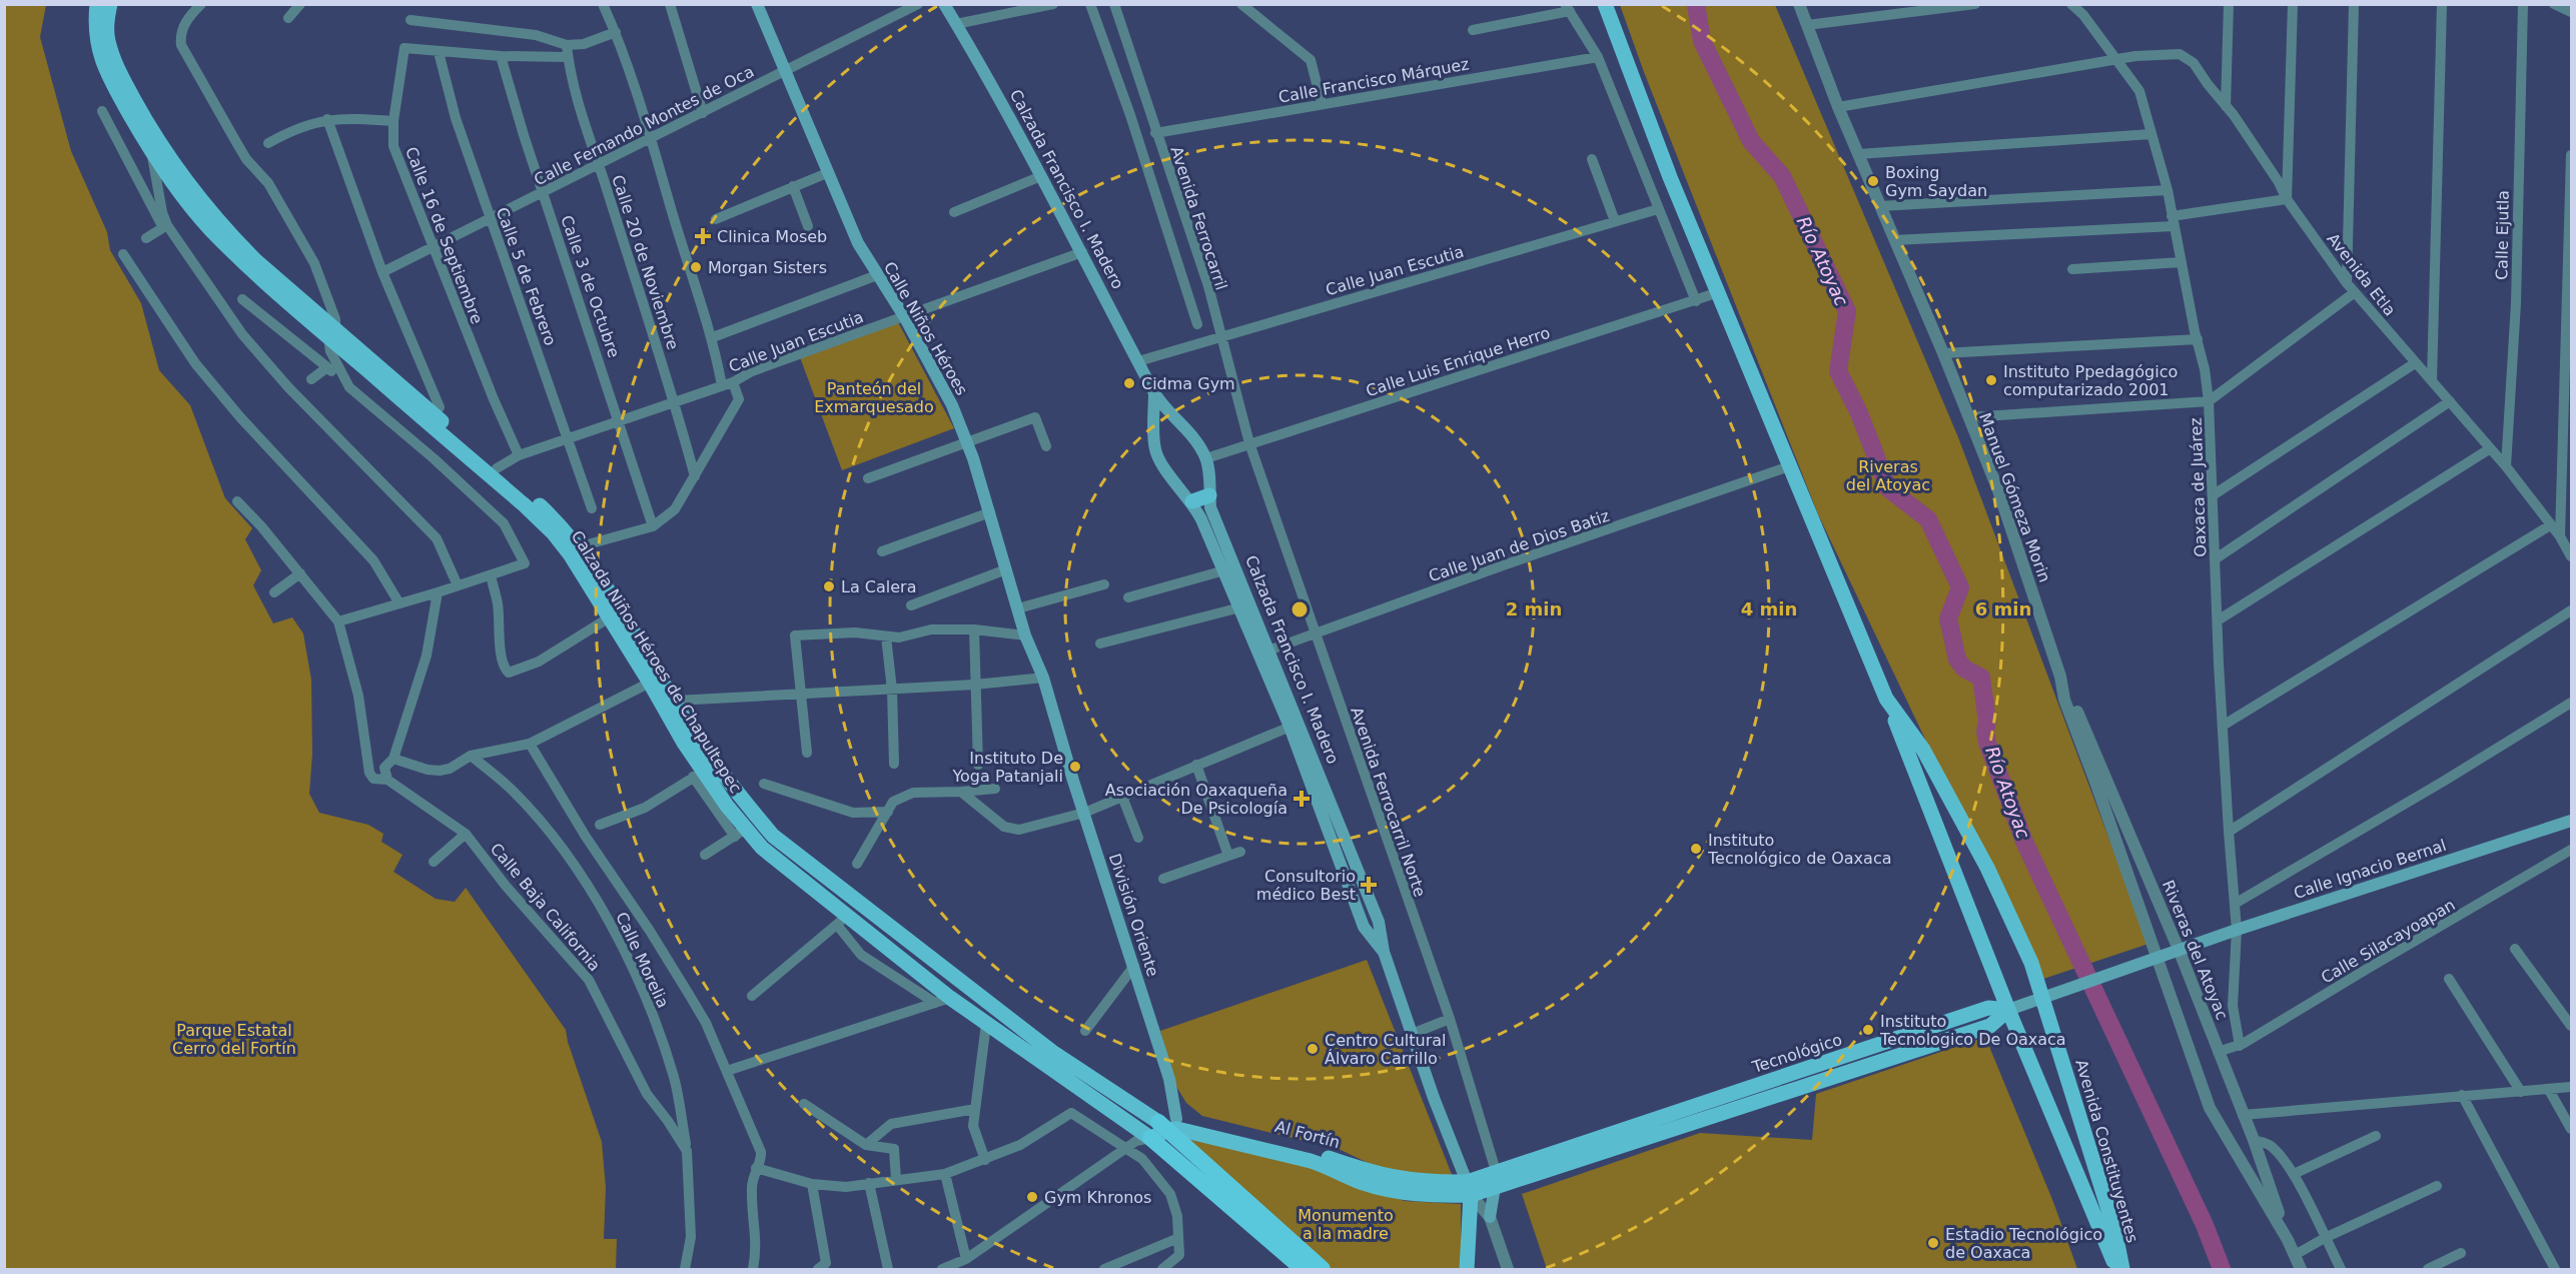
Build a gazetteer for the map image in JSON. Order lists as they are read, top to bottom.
{
  "streets": {
    "main road": [
      "Calzada Francisco I. Madero",
      "Calle Niños Héroes",
      "Calzada Niños Héroes de Chapultepec",
      "Calle Ignacio Bernal",
      "División Oriente",
      "Tecnológico",
      "Al Fortín",
      "Avenida Constituyentes"
    ],
    "street": [
      "Calle Francisco Márquez",
      "Calle Fernando Montes de Oca",
      "Avenida Ferrocarril",
      "Calle 16 de Septiembre",
      "Calle Ejutla",
      "Calle 20 de Noviembre",
      "Calle Juan Escutia",
      "Avenida Etla",
      "Calle 5 de Febrero",
      "Calle 3 de Octubre",
      "Calle Luis Enrique Herro",
      "Oaxaca de Juárez",
      "Manuel Gómeza Morin",
      "Calle Juan de Dios Batiz",
      "Avenida Ferrocarril Norte",
      "Calle Baja California",
      "Calle Silacayoapan",
      "Riveras del Atoyac",
      "Calle Morelia"
    ]
  },
  "crossings": [
    ["Calle Francisco Márquez", "Avenida Ferrocarril"],
    ["Calle Fernando Montes de Oca", "Calle 16 de Septiembre"],
    ["Calle Fernando Montes de Oca", "Calle 20 de Noviembre"],
    ["Calle Fernando Montes de Oca", "Calle 5 de Febrero"],
    ["Calle Fernando Montes de Oca", "Calle 3 de Octubre"],
    ["Calle Fernando Montes de Oca", "Calle Niños Héroes"],
    ["Calzada Francisco I. Madero", "Calle Juan Escutia"],
    ["Calzada Francisco I. Madero", "Calle Luis Enrique Herro"],
    ["Calzada Francisco I. Madero", "Calle Juan de Dios Batiz"],
    ["Calzada Francisco I. Madero", "Tecnológico"],
    ["Calzada Francisco I. Madero", "Al Fortín"],
    ["Avenida Ferrocarril", "Calle Juan Escutia"],
    ["Avenida Ferrocarril", "Calle Luis Enrique Herro"],
    ["Avenida Ferrocarril", "Avenida Ferrocarril Norte"],
    ["Calle 16 de Septiembre", "Calle 20 de Noviembre"],
    ["Calle 16 de Septiembre", "Calle Juan Escutia"],
    ["Calle 16 de Septiembre", "Calle 5 de Febrero"],
    ["Calle 16 de Septiembre", "Calle 3 de Octubre"],
    ["Calle Ejutla", "Avenida Etla"],
    ["Calle 20 de Noviembre", "Calle Juan Escutia"],
    ["Calle Juan Escutia", "Calle 5 de Febrero"],
    ["Calle Juan Escutia", "Calle 3 de Octubre"],
    ["Calle Juan Escutia", "Calle Niños Héroes"],
    ["Avenida Etla", "Oaxaca de Juárez"],
    ["Avenida Etla", "Manuel Gómeza Morin"],
    ["Calle Niños Héroes", "División Oriente"],
    ["Calle Luis Enrique Herro", "Avenida Ferrocarril Norte"],
    ["Oaxaca de Juárez", "Calle Ignacio Bernal"],
    ["Oaxaca de Juárez", "Calle Silacayoapan"],
    ["Manuel Gómeza Morin", "Riveras del Atoyac"],
    ["Calle Juan de Dios Batiz", "Avenida Ferrocarril Norte"],
    ["Calzada Niños Héroes de Chapultepec", "División Oriente"],
    ["Calzada Niños Héroes de Chapultepec", "Al Fortín"],
    ["Avenida Ferrocarril Norte", "Tecnológico"],
    ["Calle Ignacio Bernal", "Riveras del Atoyac"],
    ["Calle Ignacio Bernal", "Tecnológico"],
    ["Calle Baja California", "Calle Morelia"],
    ["División Oriente", "Al Fortín"],
    ["Calle Silacayoapan", "Riveras del Atoyac"],
    ["Tecnológico", "Al Fortín"]
  ],
  "water": ["Río Atoyac"],
  "parks": [
    "Panteón del Exmarquesado",
    "Riveras del Atoyac",
    "Parque Estatal Cerro del Fortín",
    "Monumento a la madre"
  ],
  "places": {
    "other": [
      "Boxing Gym Saydan",
      "Morgan Sisters",
      "Instituto Ppedagógico computarizado 2001",
      "Cidma Gym",
      "La Calera",
      "Instituto De Yoga Patanjali",
      "Instituto Tecnológico de Oaxaca",
      "Instituto Tecnologico De Oaxaca",
      "Centro Cultural Álvaro Carrillo",
      "Gym Khronos",
      "Estadio Tecnológico de Oaxaca"
    ],
    "health": ["Clinica Moseb", "Asociación Oaxaqueña De Psicología", "Consultorio médico Best"]
  },
  "rings": ["2 min", "4 min", "6 min"]
}
